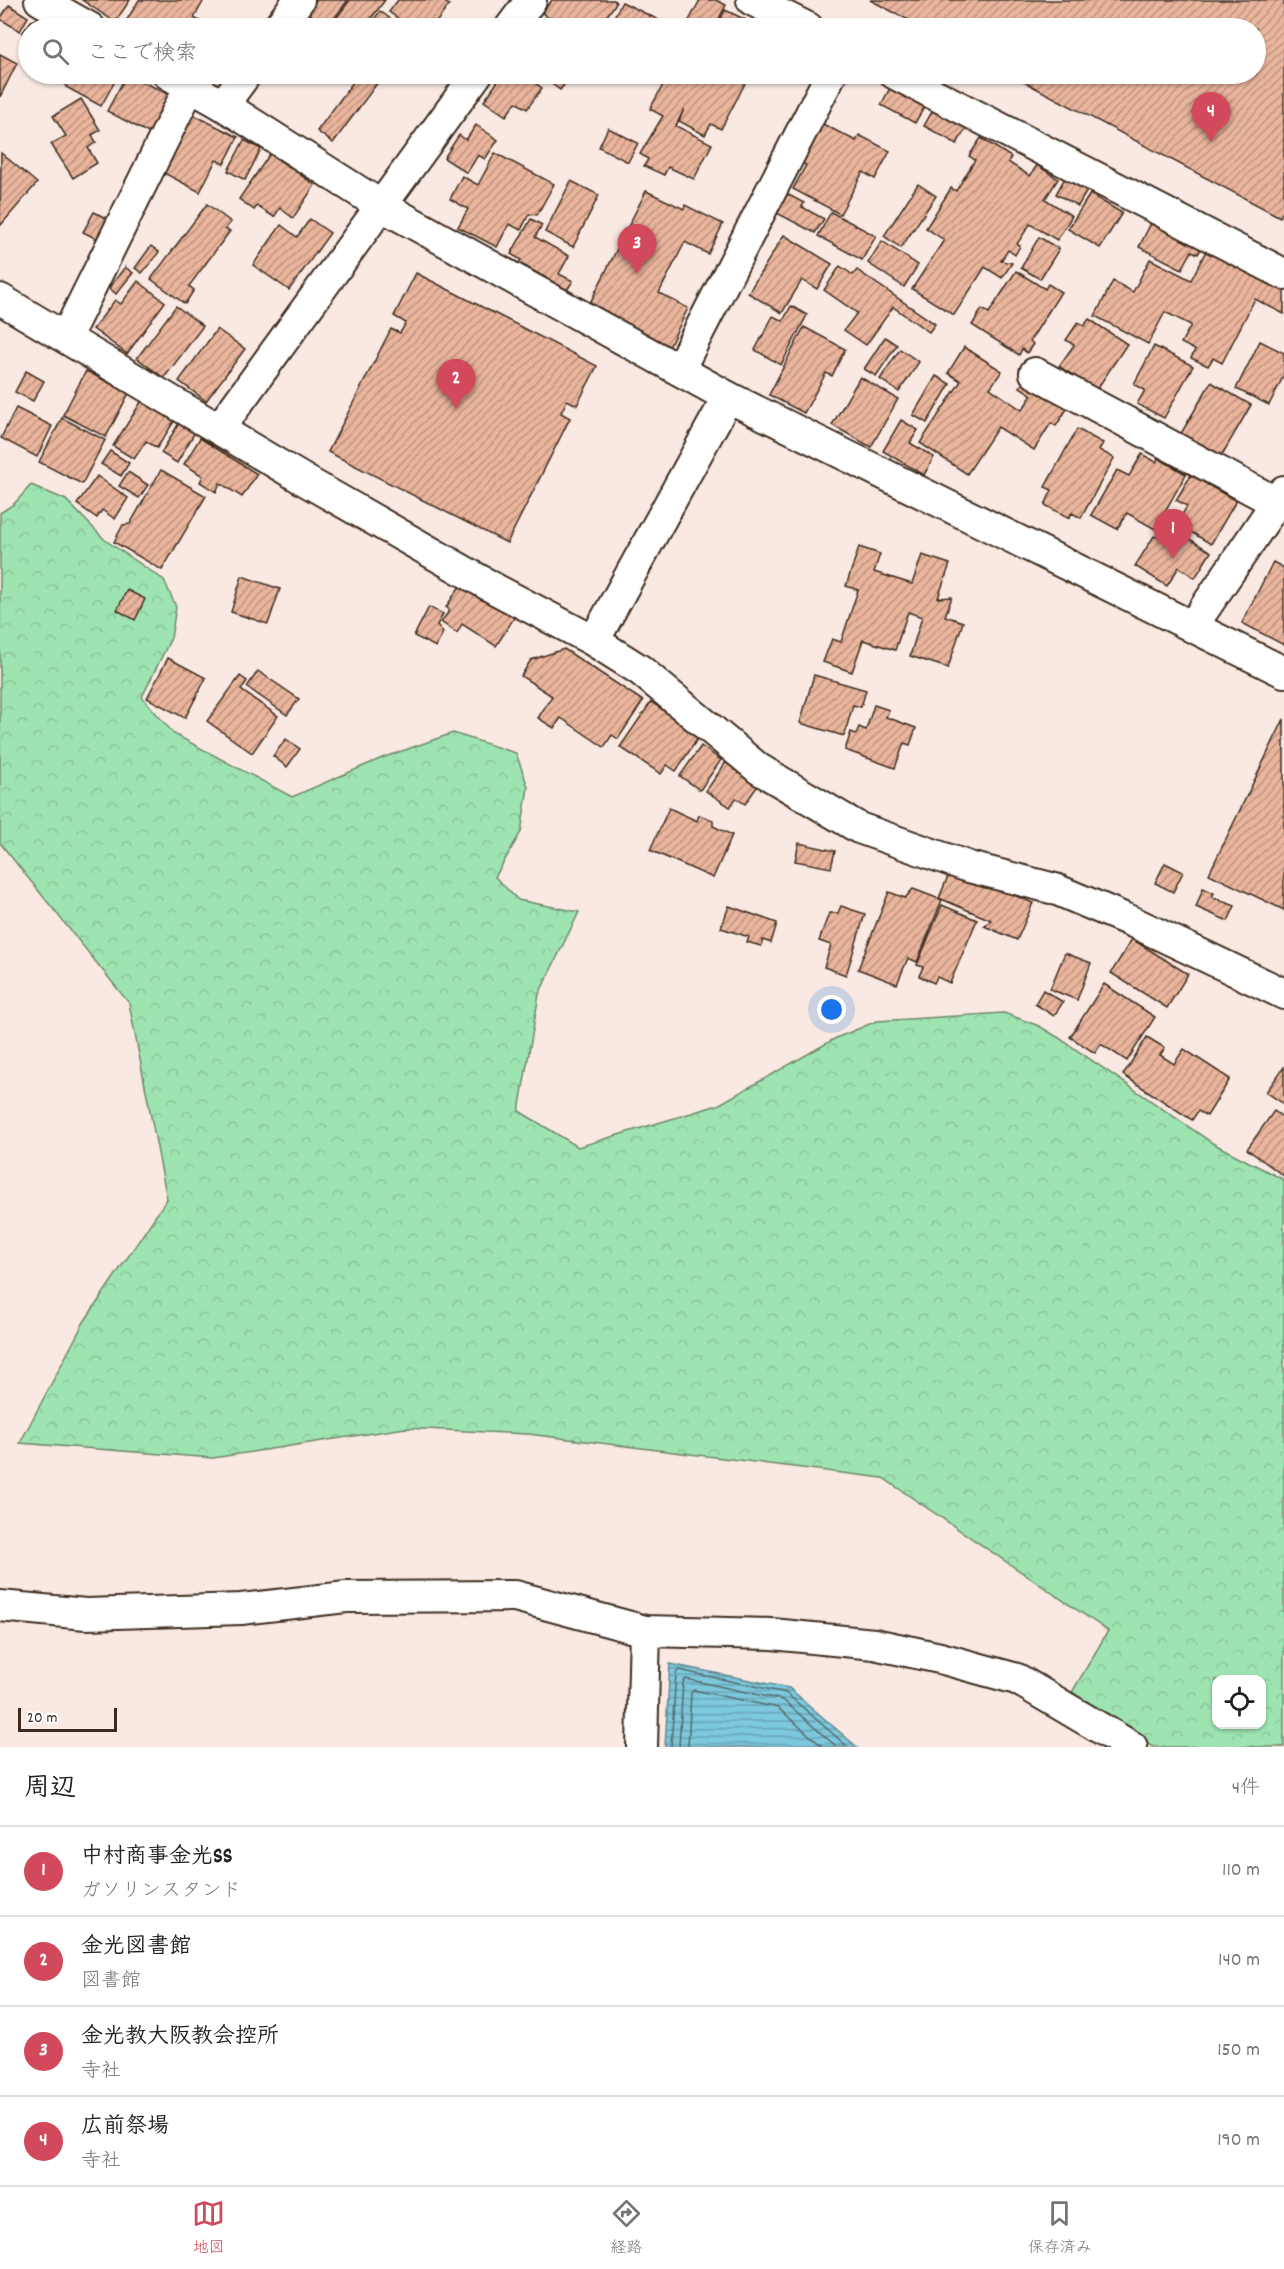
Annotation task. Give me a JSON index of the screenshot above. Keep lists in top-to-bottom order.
{
  "scale_bar": "20 m",
  "page": {
    "search": "ここで検索",
    "pins": [
      "4",
      "3",
      "2",
      "1"
    ],
    "scale": "20 m",
    "heading": ["周辺", "4件"],
    "list": [
      {
        "mark": "1",
        "name": "中村商事金光SS",
        "note": "ガソリンスタンド",
        "value": "110 m"
      },
      {
        "mark": "2",
        "name": "金光図書館",
        "note": "図書館",
        "value": "140 m"
      },
      {
        "mark": "3",
        "name": "金光教大阪教会控所",
        "note": "寺社",
        "value": "150 m"
      },
      {
        "mark": "4",
        "name": "広前祭場",
        "note": "寺社",
        "value": "190 m"
      }
    ],
    "nav": ["地図", "経路", "保存済み"]
  }
}
